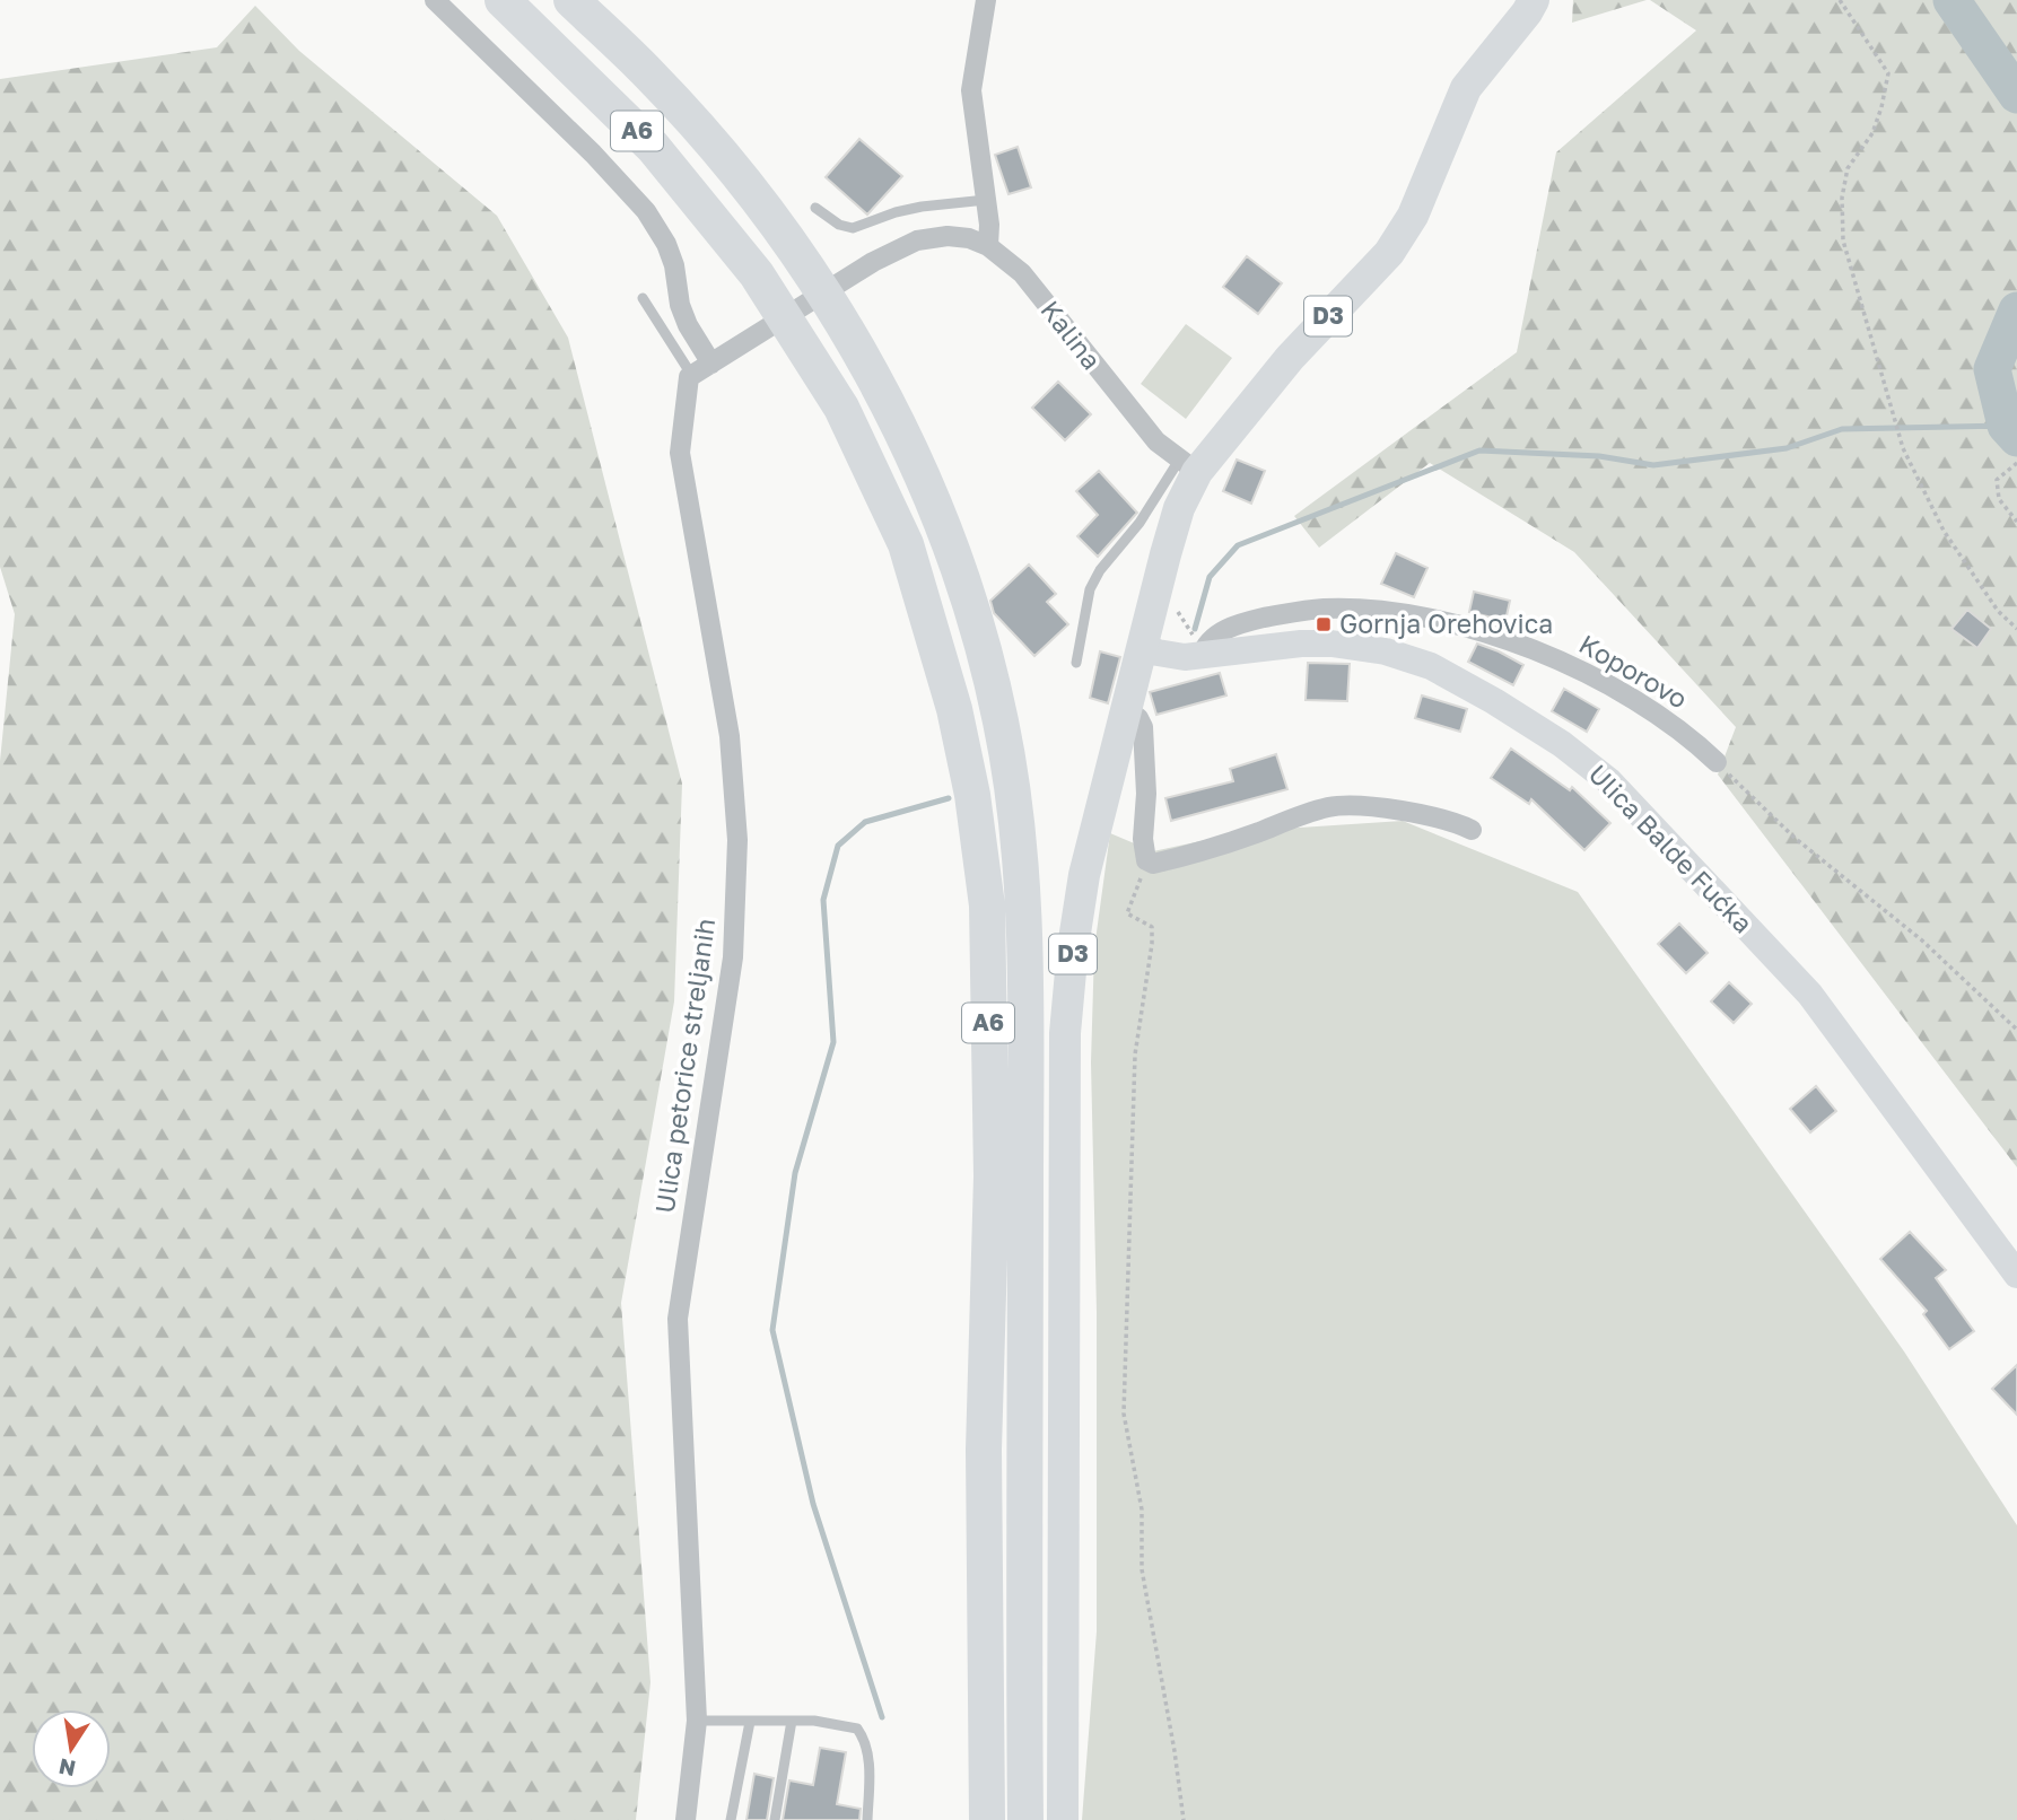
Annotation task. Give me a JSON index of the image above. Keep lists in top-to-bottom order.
{
  "streets": {
    "highway": ["A6"],
    "main road": ["D3", "Ulica Balde Fućka"],
    "street": ["Kalina", "Koporovo", "Ulica petorice streljanih"]
  },
  "crossings": [
    ["D3", "Kalina"],
    ["D3", "Ulica Balde Fućka"],
    ["Koporovo", "Ulica Balde Fućka"]
  ],
  "places": {
    "transit": ["Gornja Orehovica"]
  },
  "north": "bottom"
}
